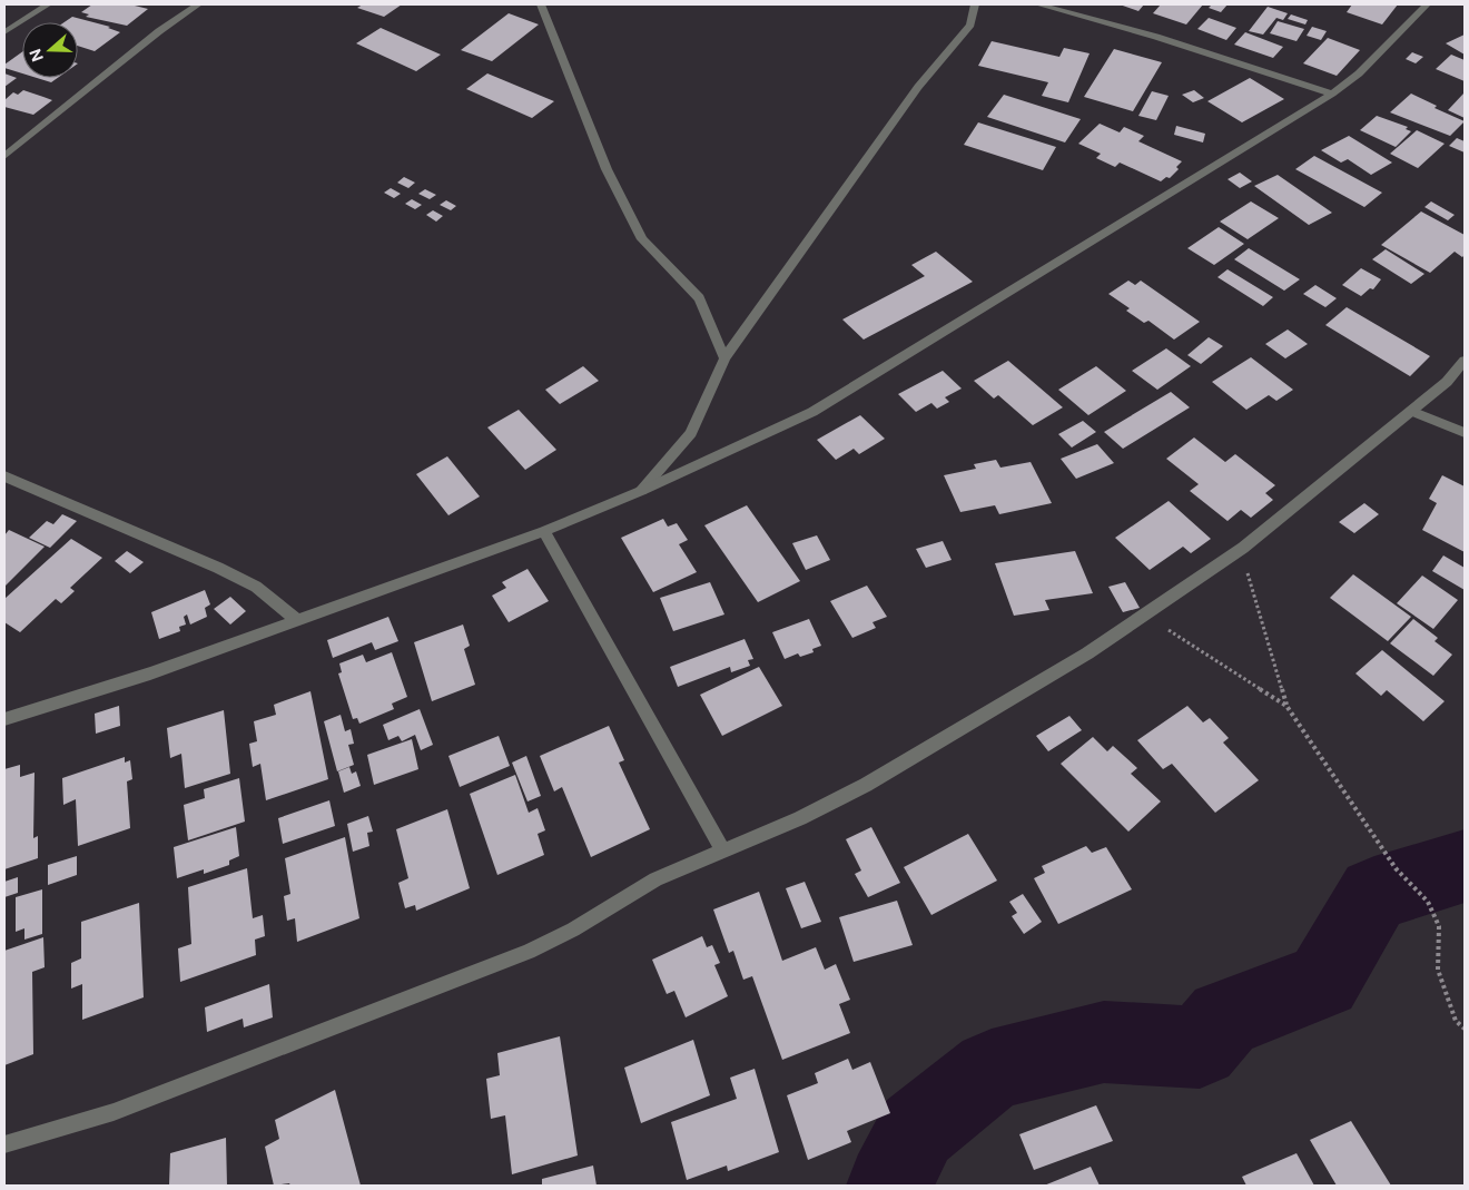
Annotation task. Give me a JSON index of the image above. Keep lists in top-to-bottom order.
{
  "north": "left"
}
